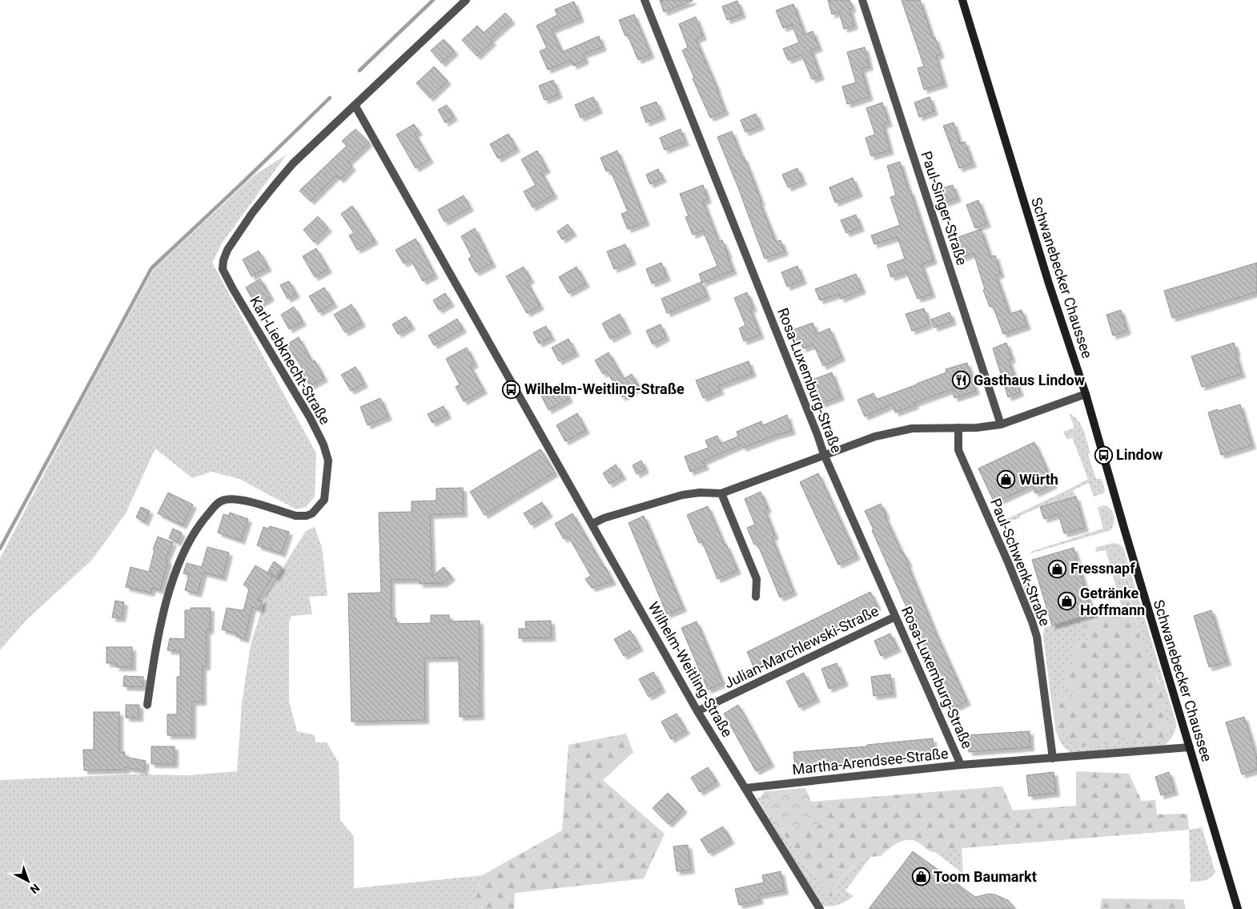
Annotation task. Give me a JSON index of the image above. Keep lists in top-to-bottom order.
{
  "streets": {
    "main road": ["Schwanebecker Chaussee"],
    "street": [
      "Paul-Singer-Straße",
      "Karl-Liebknecht-Straße",
      "Rosa-Luxemburg-Straße",
      "Paul-Schwenk-Straße",
      "Julian-Marchlewski-Straße",
      "Wilhelm-Weitling-Straße",
      "Martha-Arendsee-Straße"
    ]
  },
  "crossings": [
    ["Schwanebecker Chaussee", "Martha-Arendsee-Straße"],
    ["Karl-Liebknecht-Straße", "Wilhelm-Weitling-Straße"],
    ["Rosa-Luxemburg-Straße", "Julian-Marchlewski-Straße"],
    ["Rosa-Luxemburg-Straße", "Martha-Arendsee-Straße"],
    ["Paul-Schwenk-Straße", "Martha-Arendsee-Straße"],
    ["Julian-Marchlewski-Straße", "Wilhelm-Weitling-Straße"],
    ["Wilhelm-Weitling-Straße", "Martha-Arendsee-Straße"]
  ],
  "places": {
    "restaurant": ["Gasthaus Lindow"],
    "bus stop": ["Wilhelm-Weitling-Straße", "Lindow"],
    "shop": [
      "Würth",
      "Fressnapf",
      "Getränke Hoffmann",
      "Toom Baumarkt"
    ]
  },
  "north": "bottom right"
}
